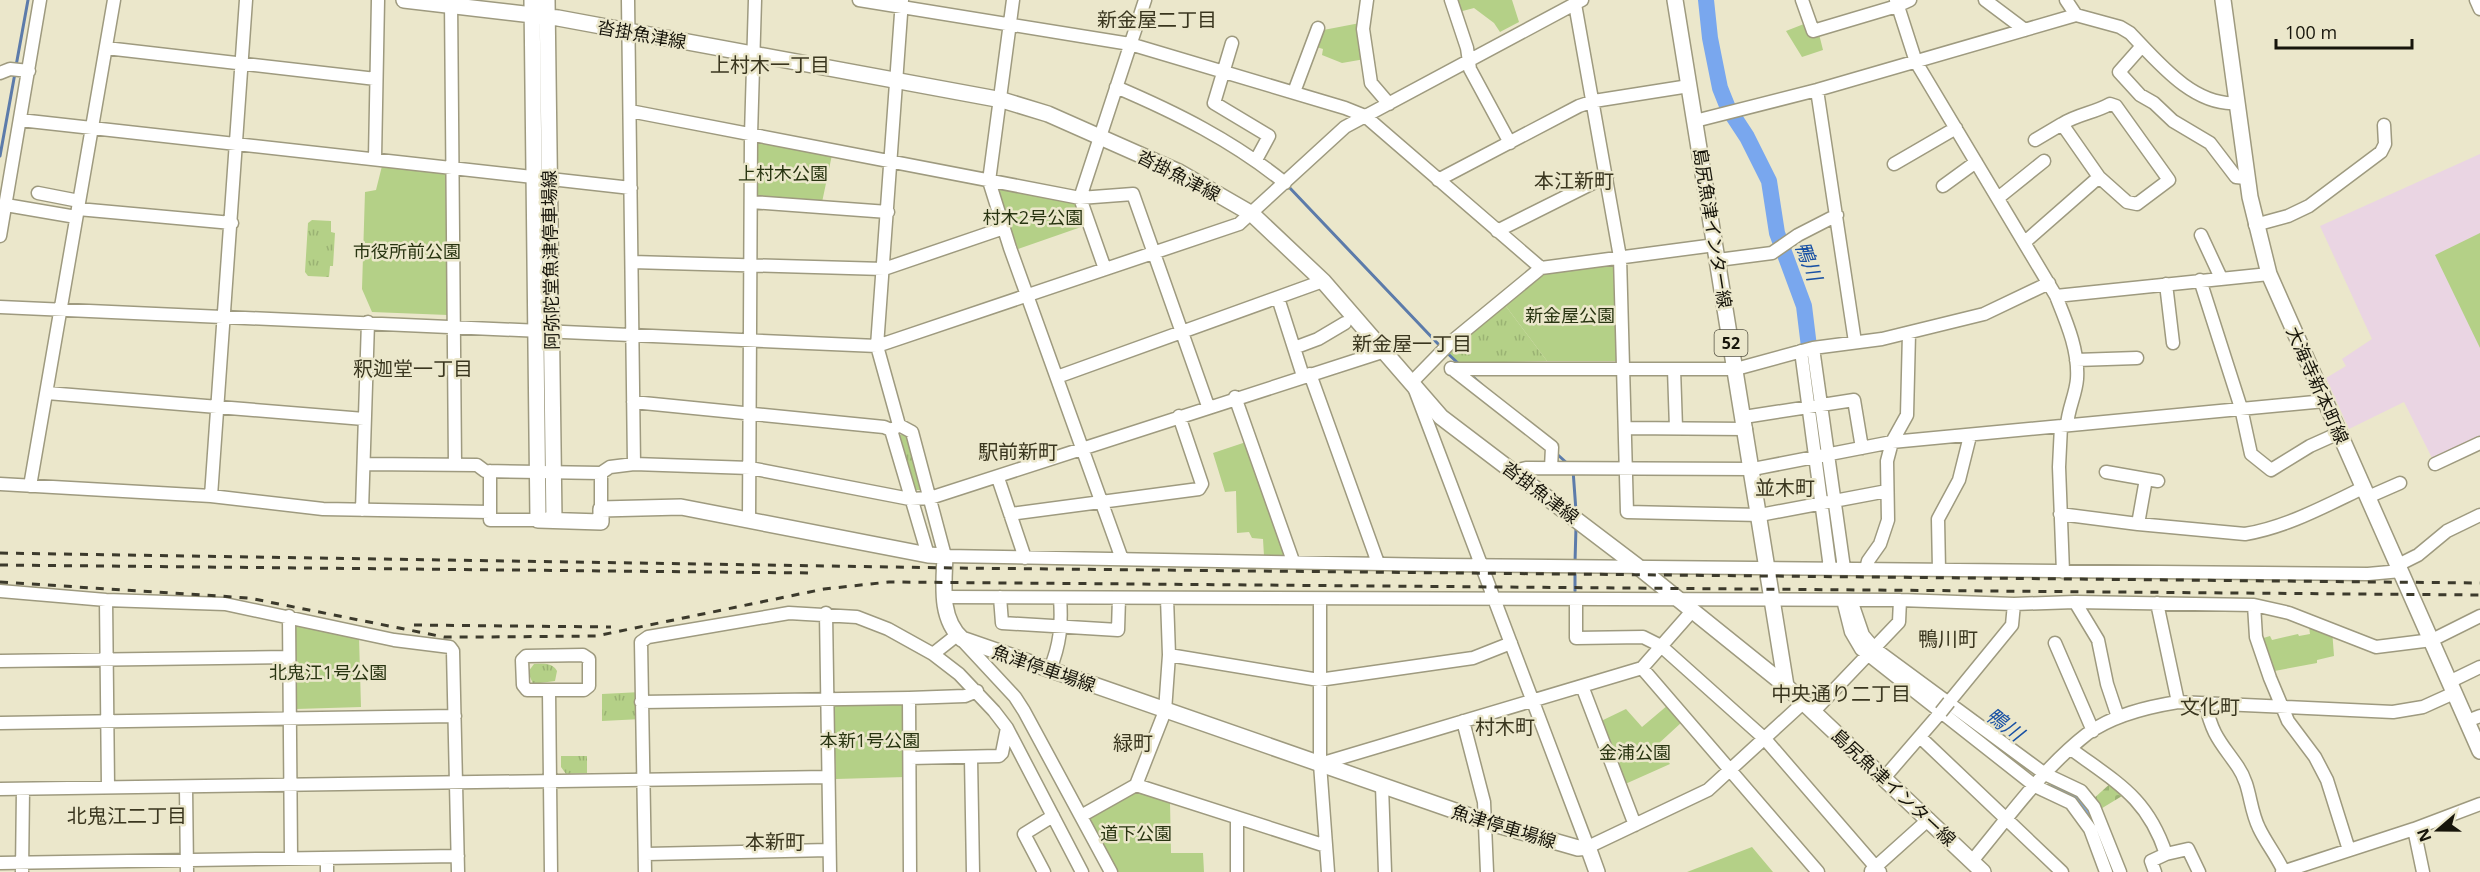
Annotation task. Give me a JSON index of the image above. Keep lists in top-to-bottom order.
{
  "streets": {
    "main road": [
      "沓掛魚津線",
      "島尻魚津インター線",
      "阿弥陀堂魚津停車場線",
      "52",
      "大海寺新本町線",
      "魚津停車場線"
    ]
  },
  "crossings": [
    ["沓掛魚津線", "島尻魚津インター線"],
    ["沓掛魚津線", "阿弥陀堂魚津停車場線"]
  ],
  "districts": [
    "新金屋二丁目",
    "上村木一丁目",
    "本江新町",
    "新金屋一丁目",
    "釈迦堂一丁目",
    "駅前新町",
    "並木町",
    "鴨川町",
    "中央通り二丁目",
    "文化町",
    "村木町",
    "緑町",
    "北鬼江二丁目",
    "本新町"
  ],
  "water": ["鴨川"],
  "parks": [
    "上村木公園",
    "村木2号公園",
    "市役所前公園",
    "新金屋公園",
    "北鬼江1号公園",
    "本新1号公園",
    "金浦公園",
    "道下公園"
  ],
  "scale_bar": "100 m",
  "north": "left"
}
